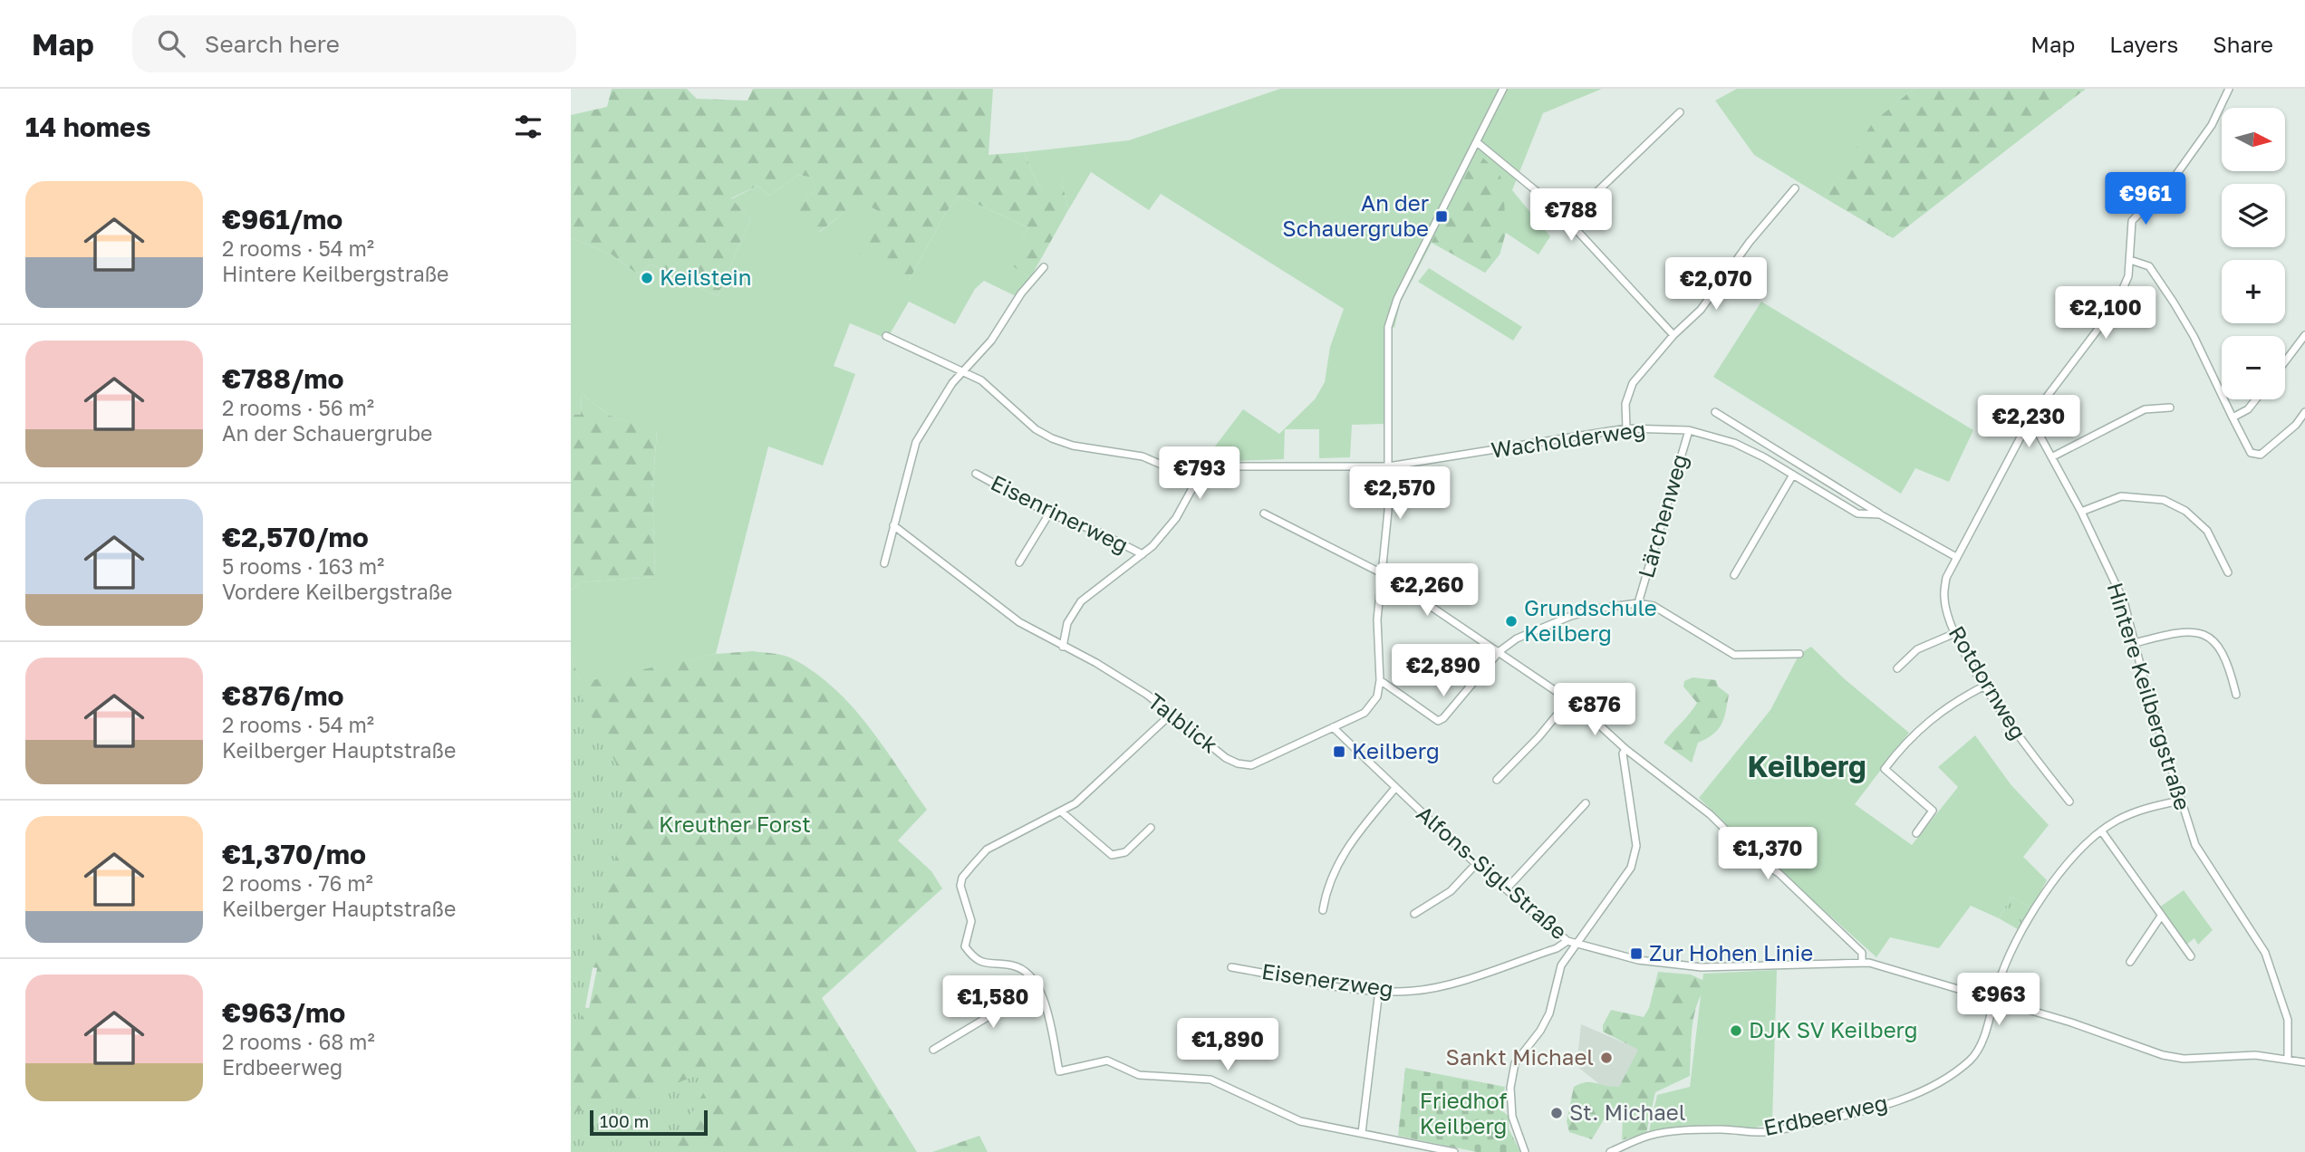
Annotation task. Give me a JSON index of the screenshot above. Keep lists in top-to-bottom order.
{
  "streets": {
    "street": [
      "Wacholderweg",
      "Eisenrinerweg",
      "Lärchenweg",
      "Rotdornweg",
      "Hintere Keilbergstraße",
      "Talblick",
      "Alfons-Sigl-Straße",
      "Eisenerzweg",
      "Erdbeerweg"
    ]
  },
  "crossings": [
    ["Wacholderweg", "Lärchenweg"],
    ["Wacholderweg", "Rotdornweg"],
    ["Wacholderweg", "Talblick"],
    ["Rotdornweg", "Hintere Keilbergstraße"],
    ["Hintere Keilbergstraße", "Alfons-Sigl-Straße"],
    ["Hintere Keilbergstraße", "Erdbeerweg"],
    ["Talblick", "Alfons-Sigl-Straße"],
    ["Alfons-Sigl-Straße", "Eisenerzweg"],
    ["Alfons-Sigl-Straße", "Erdbeerweg"]
  ],
  "districts": ["Keilberg"],
  "parks": ["Kreuther Forst", "Friedhof Keilberg"],
  "places": {
    "transit": ["An der Schauergrube", "Keilberg", "Zur Hohen Linie"],
    "other": [
      "Keilstein",
      "Grundschule Keilberg",
      "DJK SV Keilberg",
      "Sankt Michael",
      "St. Michael"
    ]
  },
  "scale_bar": "100 m",
  "north": "right",
  "page": {
    "header": "Map",
    "search": "Search here",
    "nav": ["Map", "Layers", "Share"],
    "heading": "14 homes",
    "map_buttons": ["+", "−"],
    "list": [
      {
        "name": "€961/mo",
        "note": "2 rooms · 54 m² · Hintere Keilbergstraße"
      },
      {
        "name": "€788/mo",
        "note": "2 rooms · 56 m² · An der Schauergrube"
      },
      {
        "name": "€2,570/mo",
        "note": "5 rooms · 163 m² · Vordere Keilbergstraße"
      },
      {
        "name": "€876/mo",
        "note": "2 rooms · 54 m² · Keilberger Hauptstraße"
      },
      {
        "name": "€1,370/mo",
        "note": "2 rooms · 76 m² · Keilberger Hauptstraße"
      },
      {
        "name": "€963/mo",
        "note": "2 rooms · 68 m² · Erdbeerweg"
      }
    ],
    "price": [
      "€961",
      "€788",
      "€2,070",
      "€2,100",
      "€2,230",
      "€793",
      "€2,570",
      "€2,260",
      "€2,890",
      "€876",
      "€1,370",
      "€963",
      "€1,580",
      "€1,890"
    ],
    "scale": "100 m"
  }
}
